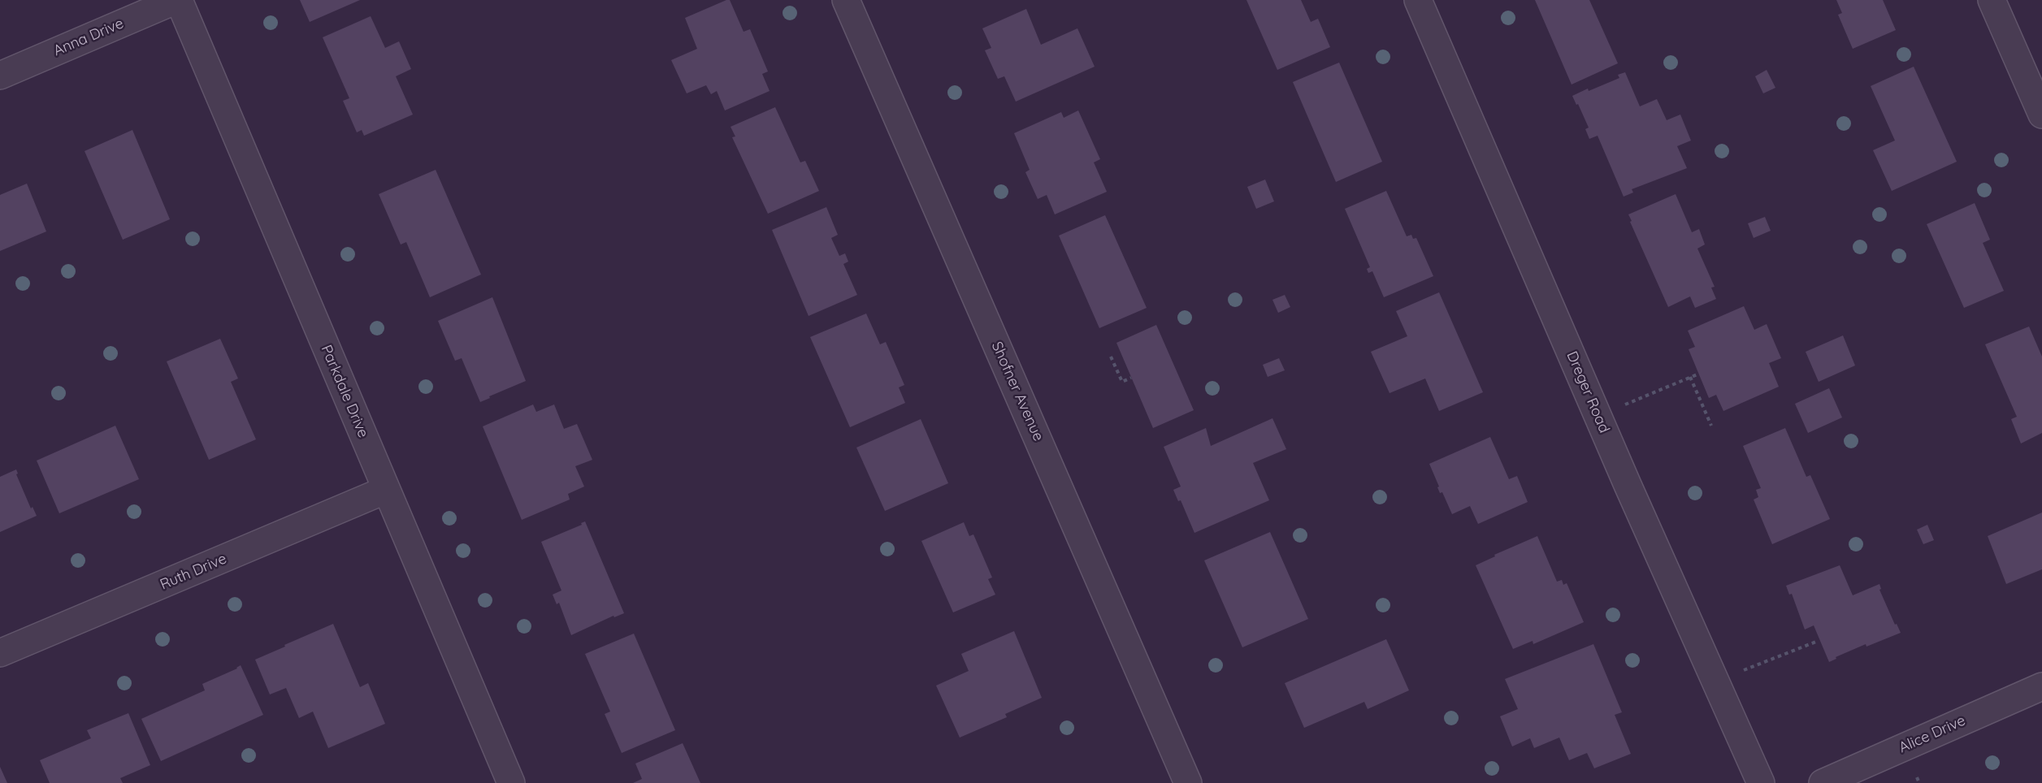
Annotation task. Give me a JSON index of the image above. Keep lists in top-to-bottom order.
{
  "streets": {
    "street": [
      "Anna Drive",
      "Parkdale Drive",
      "Shofner Avenue",
      "Dreger Road",
      "Ruth Drive",
      "Alice Drive"
    ]
  },
  "crossings": [
    ["Anna Drive", "Parkdale Drive"],
    ["Parkdale Drive", "Ruth Drive"]
  ]
}
